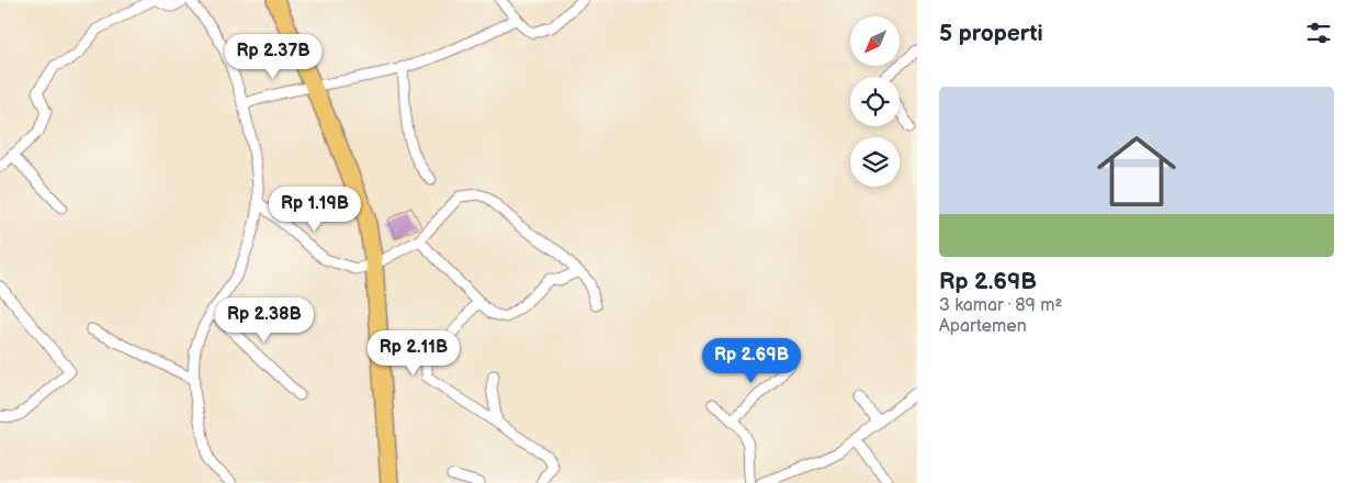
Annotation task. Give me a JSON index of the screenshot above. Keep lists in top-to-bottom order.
{
  "north": "bottom left",
  "page": {
    "heading": "5 properti",
    "price": [
      "Rp 2.37B",
      "Rp 1.19B",
      "Rp 2.38B",
      "Rp 2.11B",
      "Rp 2.69B"
    ],
    "list": [
      {
        "name": "Rp 2.69B",
        "note": "3 kamar · 89 m² · Apartemen"
      }
    ]
  }
}
